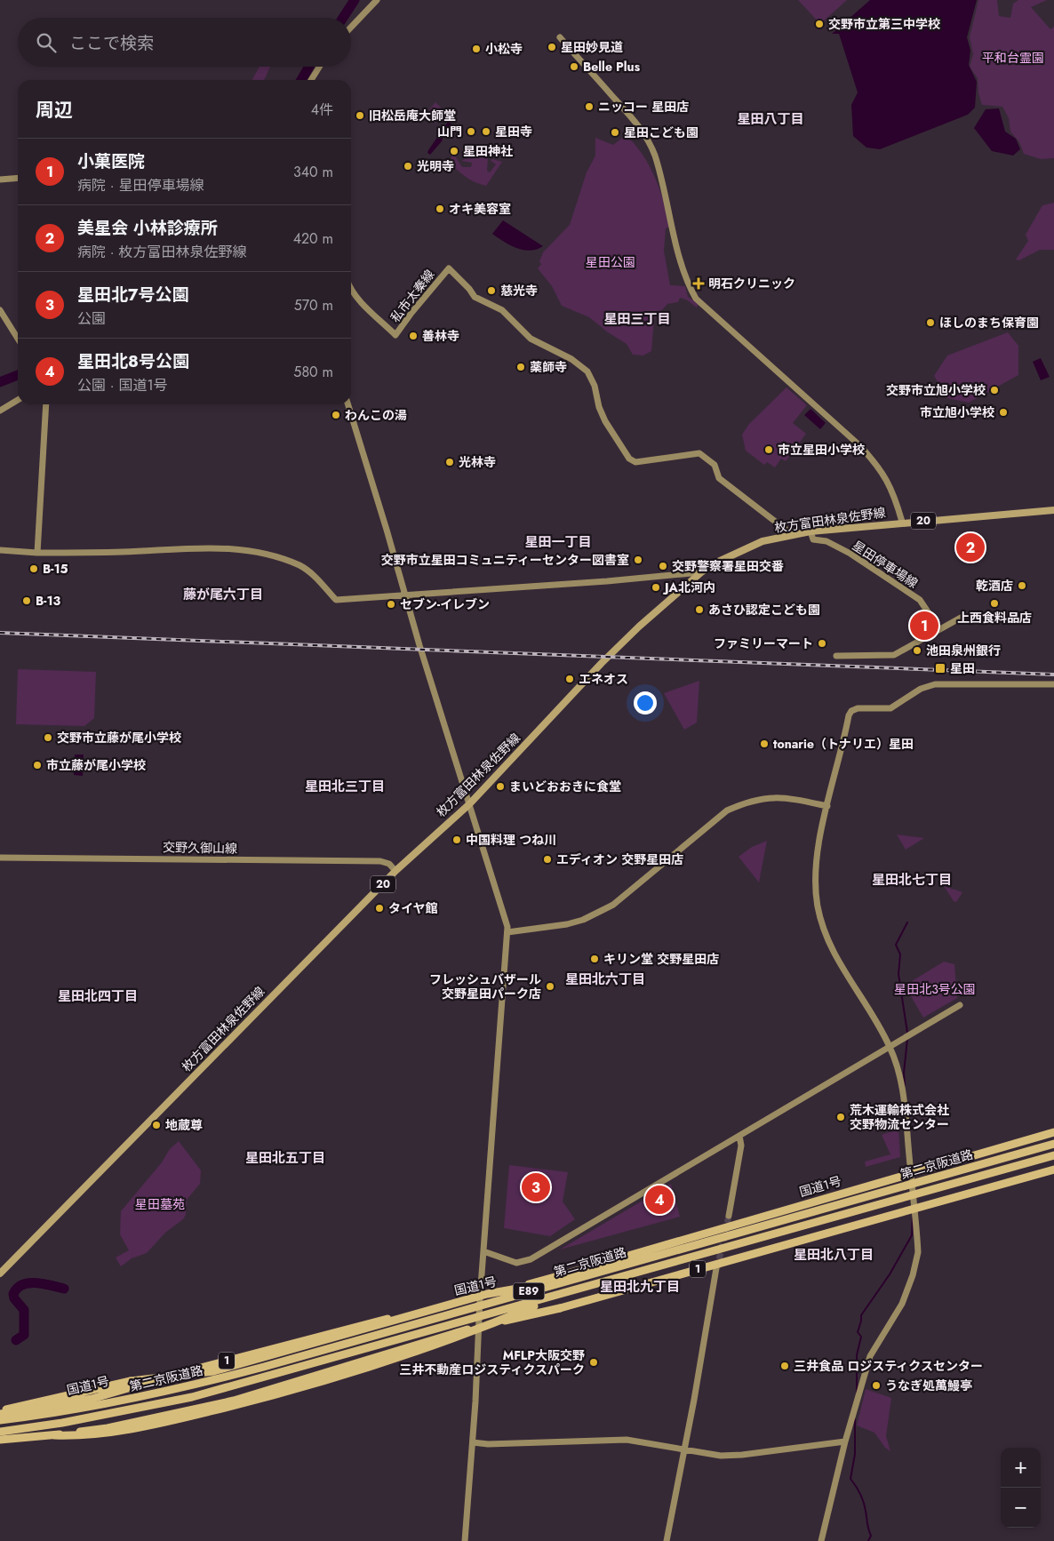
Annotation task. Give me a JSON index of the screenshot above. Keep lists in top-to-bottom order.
{
  "streets": {
    "highway": [
      "第二京阪道路",
      "国道1号",
      "1",
      "E89"
    ],
    "main road": ["枚方富田林泉佐野線", "20"],
    "street": ["私市太秦線", "星田停車場線", "交野久御山線"]
  },
  "crossings": [
    ["私市太秦線", "枚方富田林泉佐野線"],
    ["枚方富田林泉佐野線", "星田停車場線"],
    ["枚方富田林泉佐野線", "交野久御山線"],
    ["第二京阪道路", "国道1号"]
  ],
  "districts": [
    "星田八丁目",
    "星田三丁目",
    "星田一丁目",
    "藤が尾六丁目",
    "星田北三丁目",
    "星田北七丁目",
    "星田北六丁目",
    "星田北四丁目",
    "星田北五丁目",
    "星田北八丁目",
    "星田北九丁目"
  ],
  "parks": [
    "平和台霊園",
    "星田公園",
    "星田北3号公園",
    "星田墓苑"
  ],
  "places": {
    "other": [
      "交野市立第三中学校",
      "星田妙見道",
      "小松寺",
      "Belle Plus",
      "ニッコー 星田店",
      "旧松岳庵大師堂",
      "山門",
      "星田寺",
      "星田こども園",
      "星田神社",
      "光明寺",
      "オキ美容室",
      "慈光寺",
      "ほしのまち保育園",
      "善林寺",
      "薬師寺",
      "交野市立旭小学校",
      "市立旭小学校",
      "わんこの湯",
      "市立星田小学校",
      "光林寺",
      "交野市立星田コミュニティーセンター図書室",
      "交野警察署星田交番",
      "B-15",
      "乾酒店",
      "JA北河内",
      "B-13",
      "上西食料品店",
      "セブン-イレブン",
      "あさひ認定こども園",
      "ファミリーマート",
      "池田泉州銀行",
      "エネオス",
      "交野市立藤が尾小学校",
      "tonarie（トナリエ）星田",
      "市立藤が尾小学校",
      "まいどおおきに食堂",
      "中国料理 つね川",
      "エディオン 交野星田店",
      "タイヤ館",
      "キリン堂 交野星田店",
      "フレッシュバザール 交野星田パーク店",
      "荒木運輸株式会社 交野物流センター",
      "地蔵尊",
      "MFLP大阪交野 三井不動産ロジスティクスパーク",
      "三井食品 ロジスティクスセンター",
      "うなぎ処萬鰻亭"
    ],
    "health": ["明石クリニック"],
    "transit": ["星田"]
  },
  "page": {
    "search": "ここで検索",
    "heading": ["周辺", "4件"],
    "list": [
      {
        "mark": "1",
        "name": "小菓医院",
        "note": "病院 · 星田停車場線",
        "value": "340 m"
      },
      {
        "mark": "2",
        "name": "美星会 小林診療所",
        "note": "病院 · 枚方富田林泉佐野線",
        "value": "420 m"
      },
      {
        "mark": "3",
        "name": "星田北7号公園",
        "note": "公園",
        "value": "570 m"
      },
      {
        "mark": "4",
        "name": "星田北8号公園",
        "note": "公園 · 国道1号",
        "value": "580 m"
      }
    ],
    "pins": [
      "2",
      "1",
      "3",
      "4"
    ],
    "map_buttons": ["+", "−"]
  }
}
